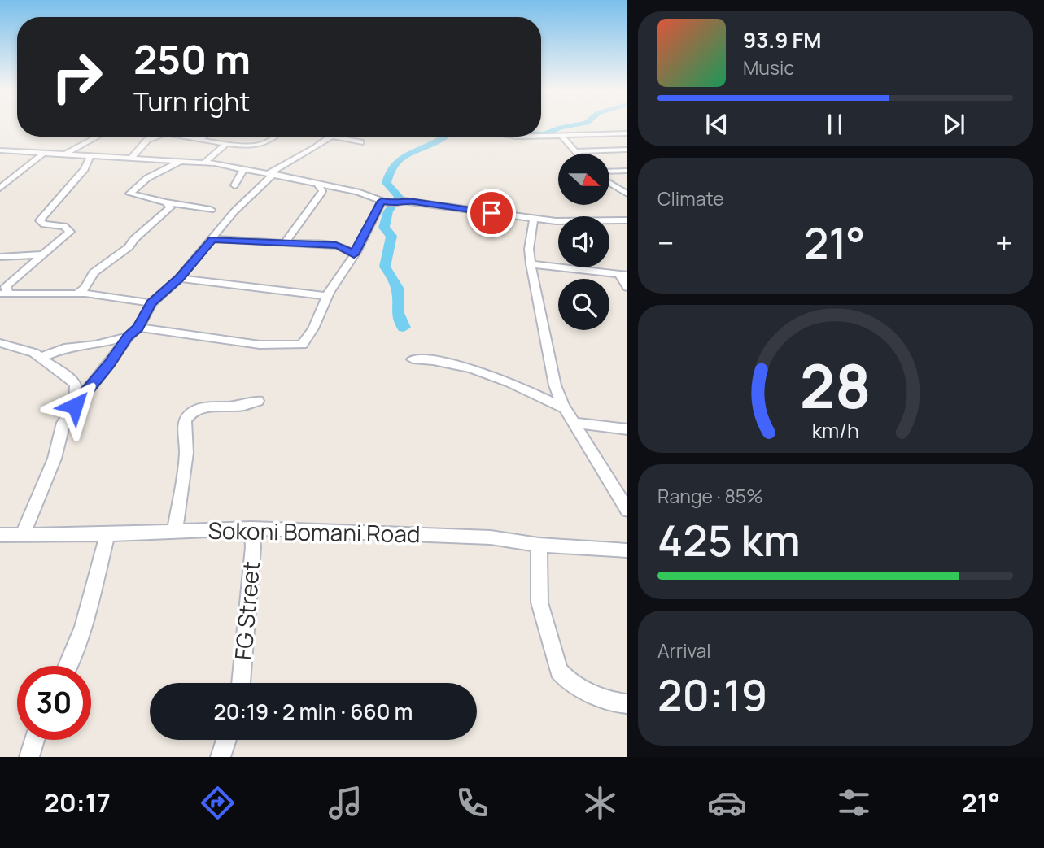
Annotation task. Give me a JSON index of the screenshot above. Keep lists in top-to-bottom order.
{
  "streets": {
    "street": ["Sokoni Bomani Road", "FG Street"]
  },
  "crossings": [
    ["Sokoni Bomani Road", "FG Street"]
  ],
  "north": "right",
  "page": {
    "turn": ["250 m", "Turn right"],
    "song": ["93.9 FM", "Music"],
    "tile": [
      "Climate",
      ["Range · 85%", "425 km"],
      ["Arrival", "20:19"]
    ],
    "heat": ["−", "21°", "+"],
    "limit": "30",
    "trip": "20:19 · 2 min · 660 m",
    "tabs": ["20:17", "21°"],
    "gauge": ["28", "km/h"]
  }
}
